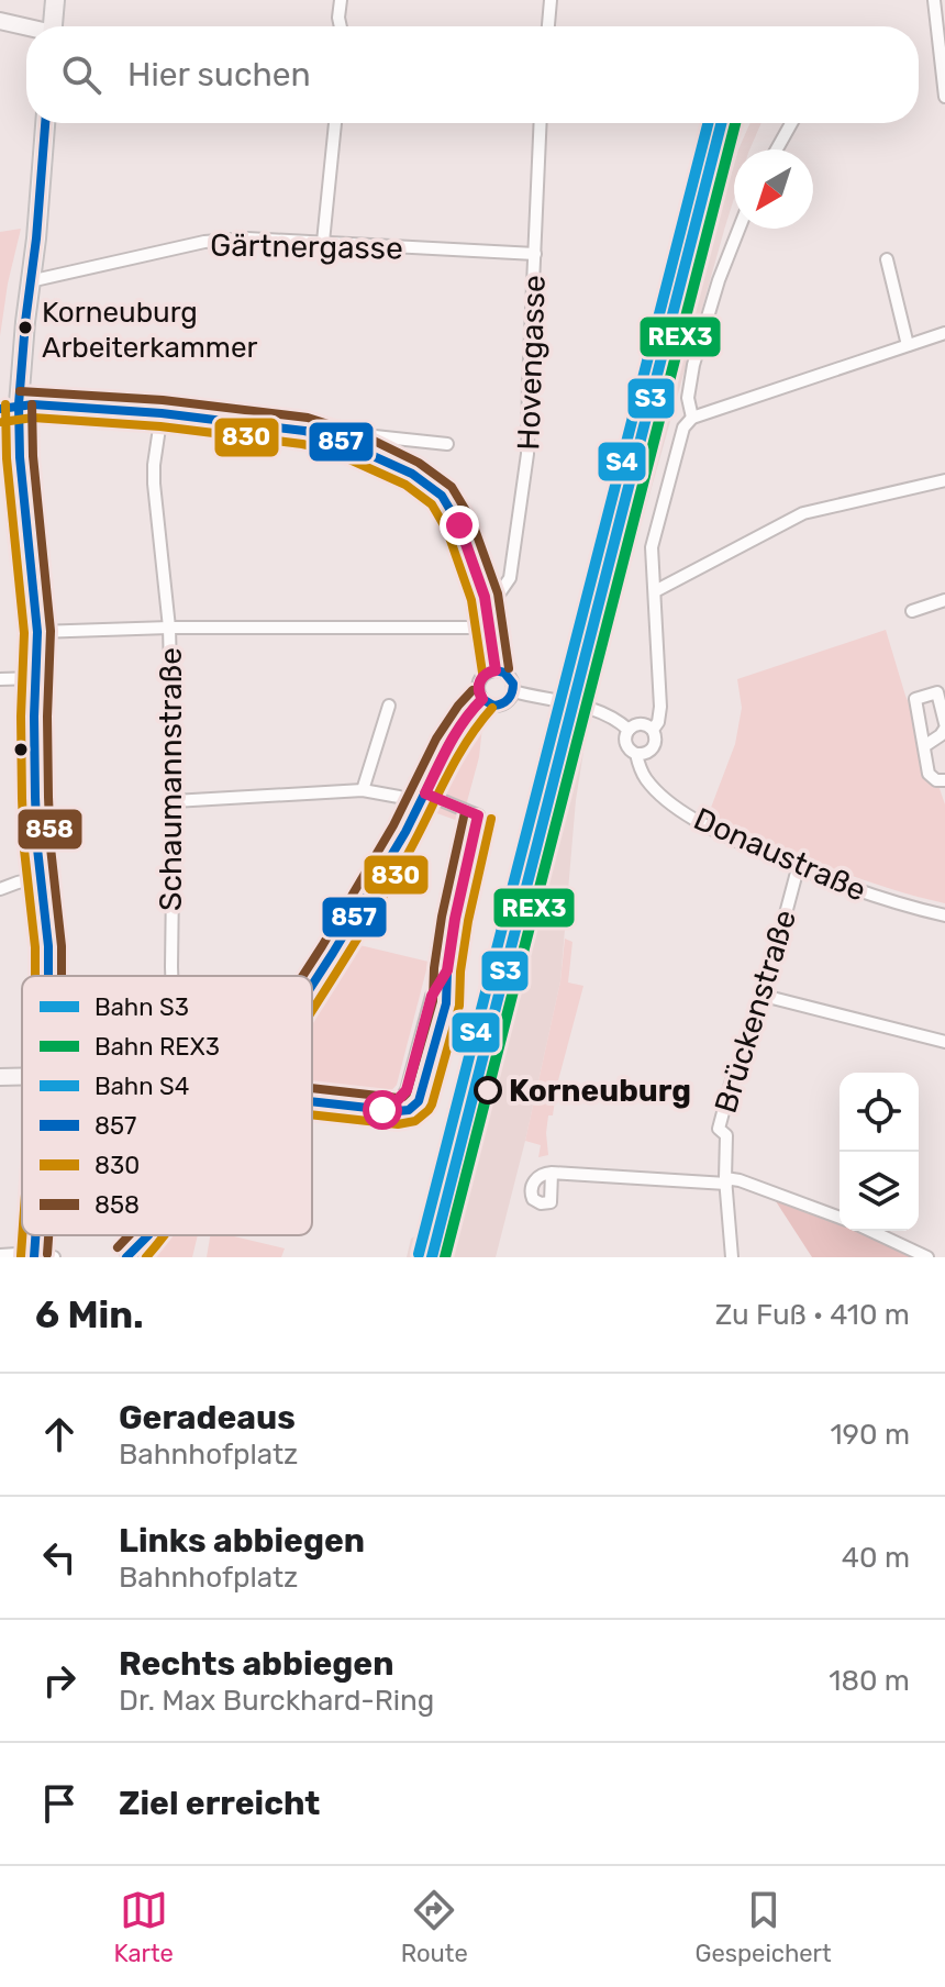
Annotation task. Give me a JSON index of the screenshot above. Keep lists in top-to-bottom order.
{
  "streets": {
    "street": [
      "Gärtnergasse",
      "Hovengasse",
      "Schaumannstraße",
      "Donaustraße",
      "Brückenstraße"
    ]
  },
  "crossings": [
    ["Gärtnergasse", "Hovengasse"],
    ["Donaustraße", "Brückenstraße"]
  ],
  "places": ["Korneuburg Arbeiterkammer", "Korneuburg"],
  "lines": [
    "rail line S3",
    "rail line REX3",
    "rail line S4",
    "transit line 857",
    "transit line 858",
    "transit line 830"
  ],
  "legend": [
    "Bahn S3",
    "Bahn REX3",
    "Bahn S4",
    "857",
    "830",
    "858"
  ],
  "north": "bottom left",
  "page": {
    "search": "Hier suchen",
    "heading": ["6 Min.", "Zu Fuß · 410 m"],
    "list": [
      ["Geradeaus", "Bahnhofplatz", "190 m"],
      ["Links abbiegen", "Bahnhofplatz", "40 m"],
      ["Rechts abbiegen", "Dr. Max Burckhard-Ring", "180 m"],
      "Ziel erreicht"
    ],
    "nav": ["Karte", "Route", "Gespeichert"]
  }
}
